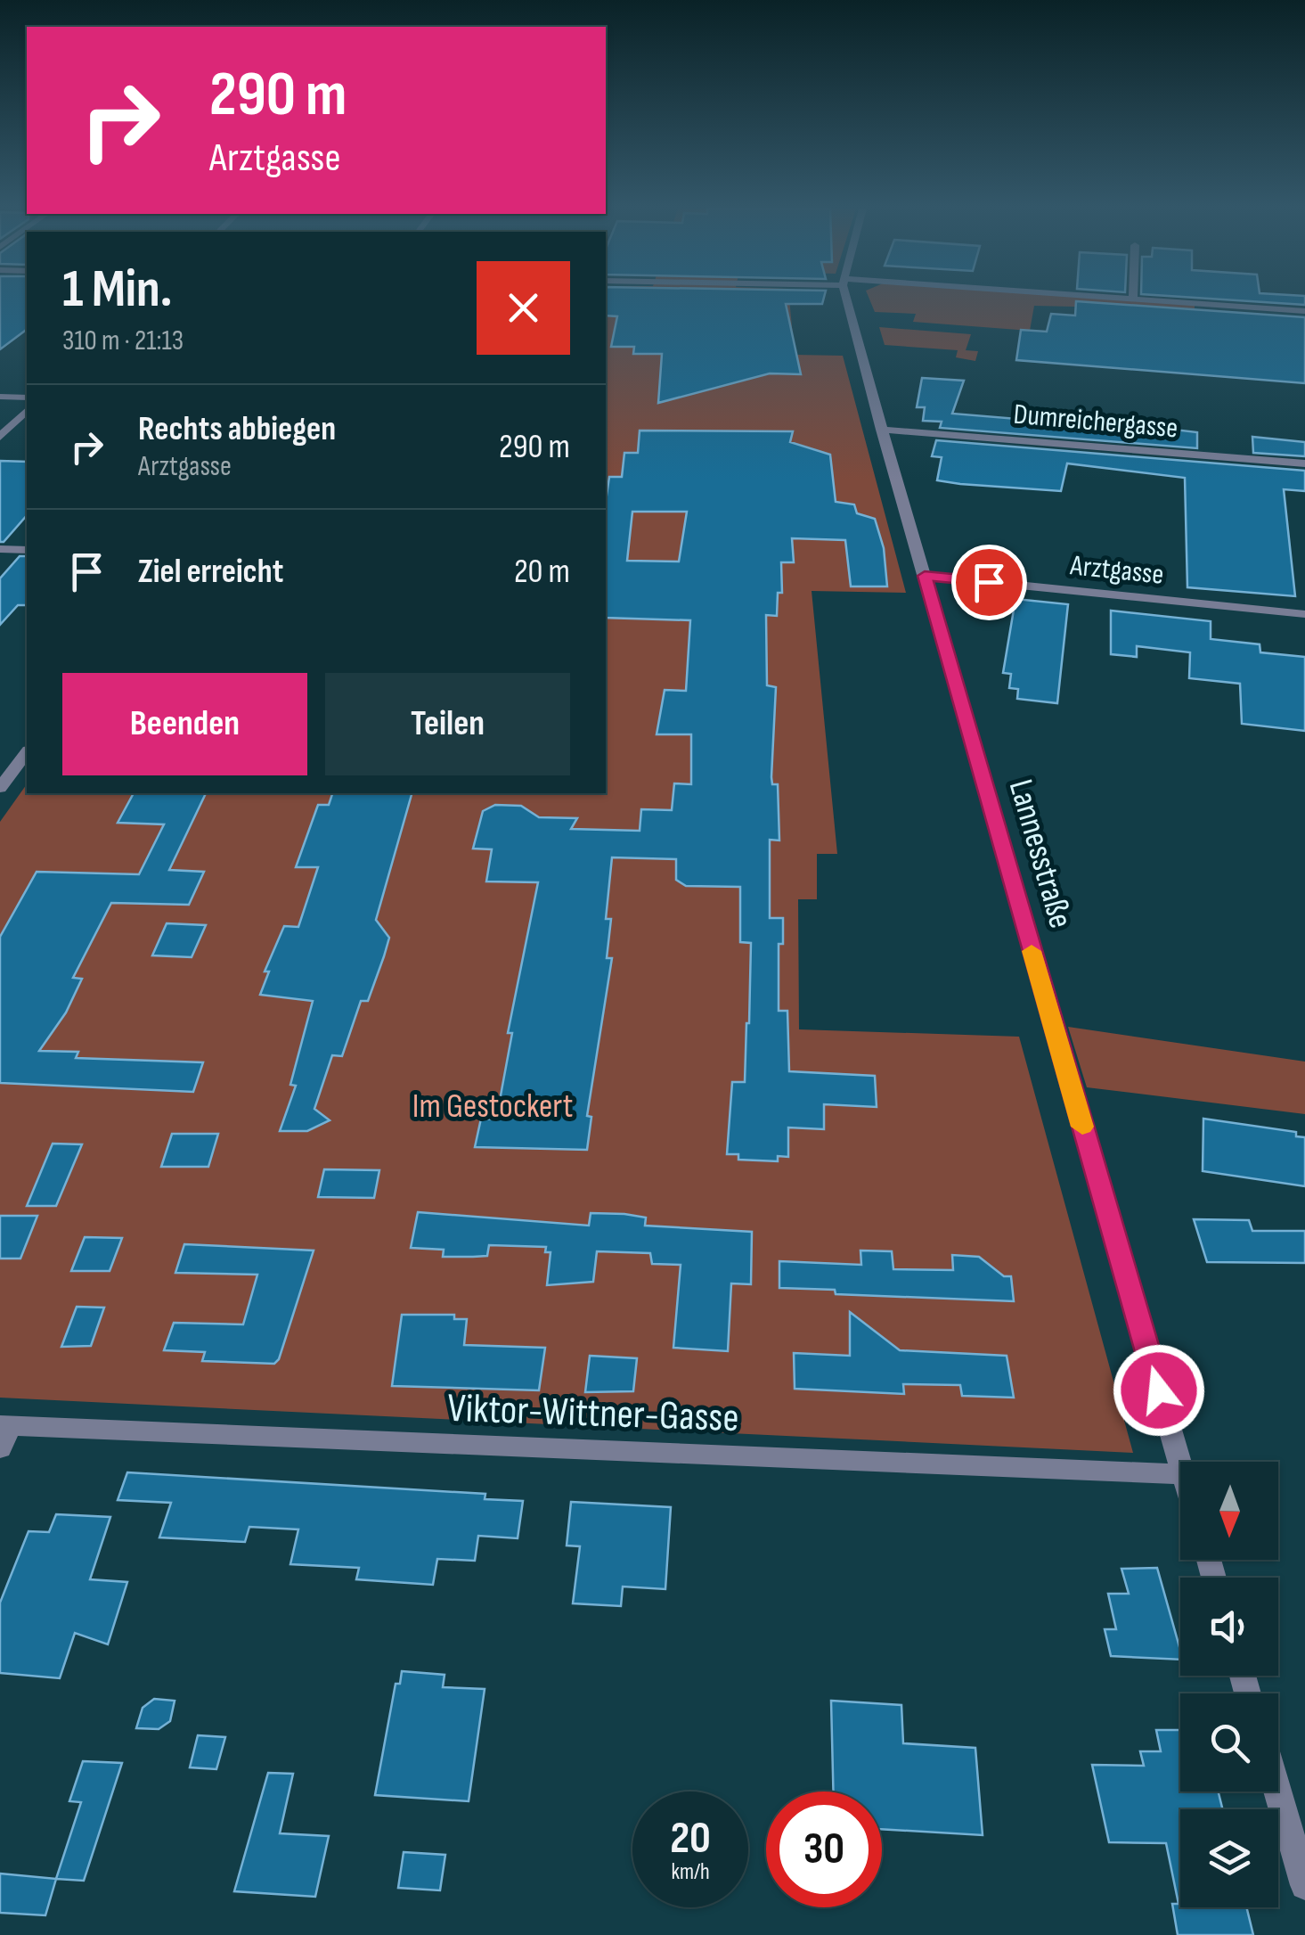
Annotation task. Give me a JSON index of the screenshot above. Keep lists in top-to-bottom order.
{
  "streets": {
    "street": [
      "Dumreichergasse",
      "Arztgasse",
      "Lannesstraße",
      "Viktor-Wittner-Gasse"
    ]
  },
  "crossings": [
    ["Dumreichergasse", "Lannesstraße"],
    ["Arztgasse", "Lannesstraße"]
  ],
  "parks": ["Im Gestockert"],
  "north": "bottom",
  "page": {
    "turn": ["290 m", "Arztgasse"],
    "heading": ["1 Min.", "310 m · 21:13"],
    "list": [
      {
        "name": "Rechts abbiegen",
        "note": "Arztgasse",
        "value": "290 m"
      },
      {
        "name": "Ziel erreicht",
        "value": "20 m"
      }
    ],
    "buttons": ["Beenden", "Teilen"],
    "speed": "20 km/h",
    "limit": "30"
  }
}
